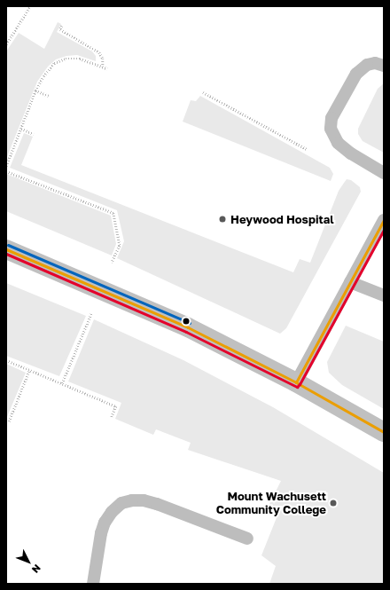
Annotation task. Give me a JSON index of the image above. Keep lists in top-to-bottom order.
{
  "places": ["Heywood Hospital", "Mount Wachusett Community College"],
  "north": "bottom right"
}
